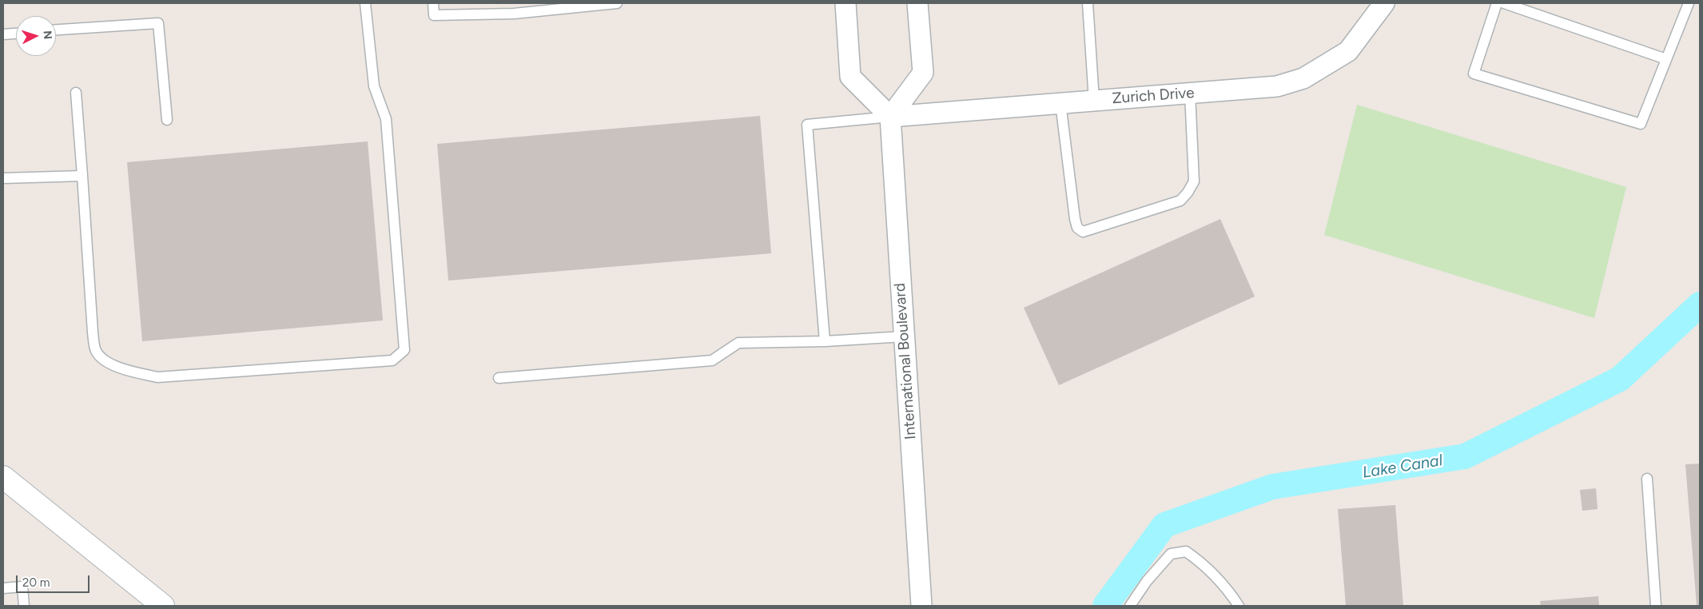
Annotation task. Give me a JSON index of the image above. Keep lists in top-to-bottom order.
{
  "streets": {
    "street": ["Zurich Drive", "International Boulevard"]
  },
  "crossings": [
    ["Zurich Drive", "International Boulevard"]
  ],
  "water": ["Lake Canal"],
  "scale_bar": "20 m",
  "north": "right"
}
